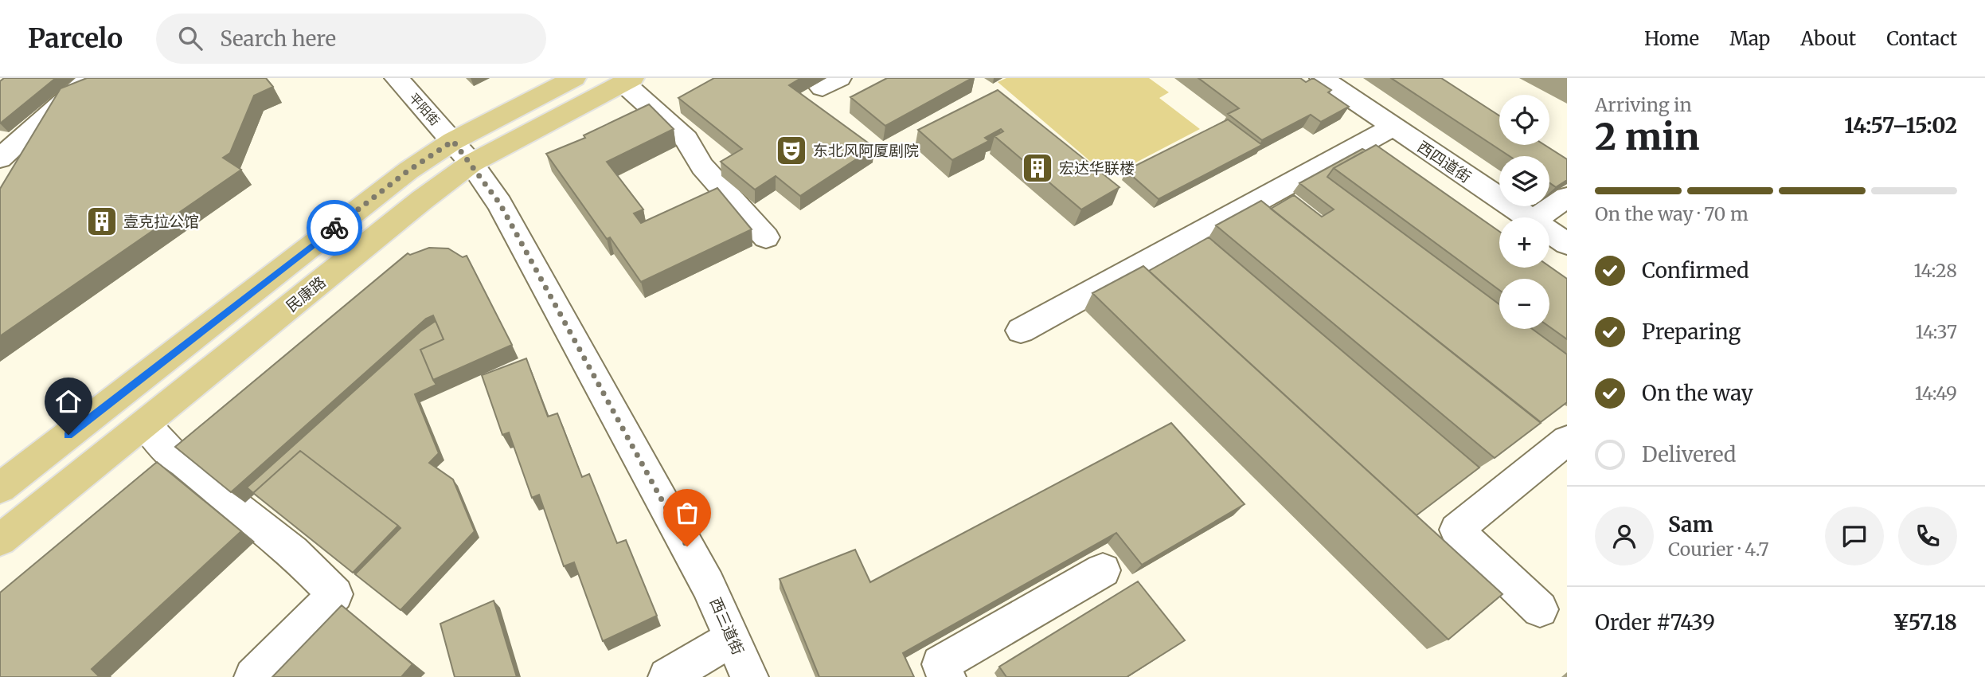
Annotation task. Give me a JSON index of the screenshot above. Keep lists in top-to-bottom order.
{
  "streets": {
    "main road": ["民康路"],
    "street": ["平阳街", "西四道街", "西三道街"]
  },
  "crossings": [
    ["平阳街", "民康路"],
    ["平阳街", "西三道街"],
    ["民康路", "西三道街"]
  ],
  "places": {
    "theatre": ["东北风阿厦剧院"],
    "building": ["宏达华联楼", "壹克拉公馆"]
  },
  "page": {
    "header": "Parcelo",
    "search": "Search here",
    "nav": [
      "Home",
      "Map",
      "About",
      "Contact"
    ],
    "heading": ["2 min", "Arriving in", "14:57–15:02"],
    "panel": [
      "Sam",
      "Courier · 4.7",
      "Order #7439",
      "¥57.18"
    ],
    "map_buttons": ["+", "−"],
    "bar": "On the way · 70 m",
    "list": [
      ["Confirmed", "14:28"],
      ["Preparing", "14:37"],
      ["On the way", "14:49"],
      "Delivered"
    ]
  }
}
